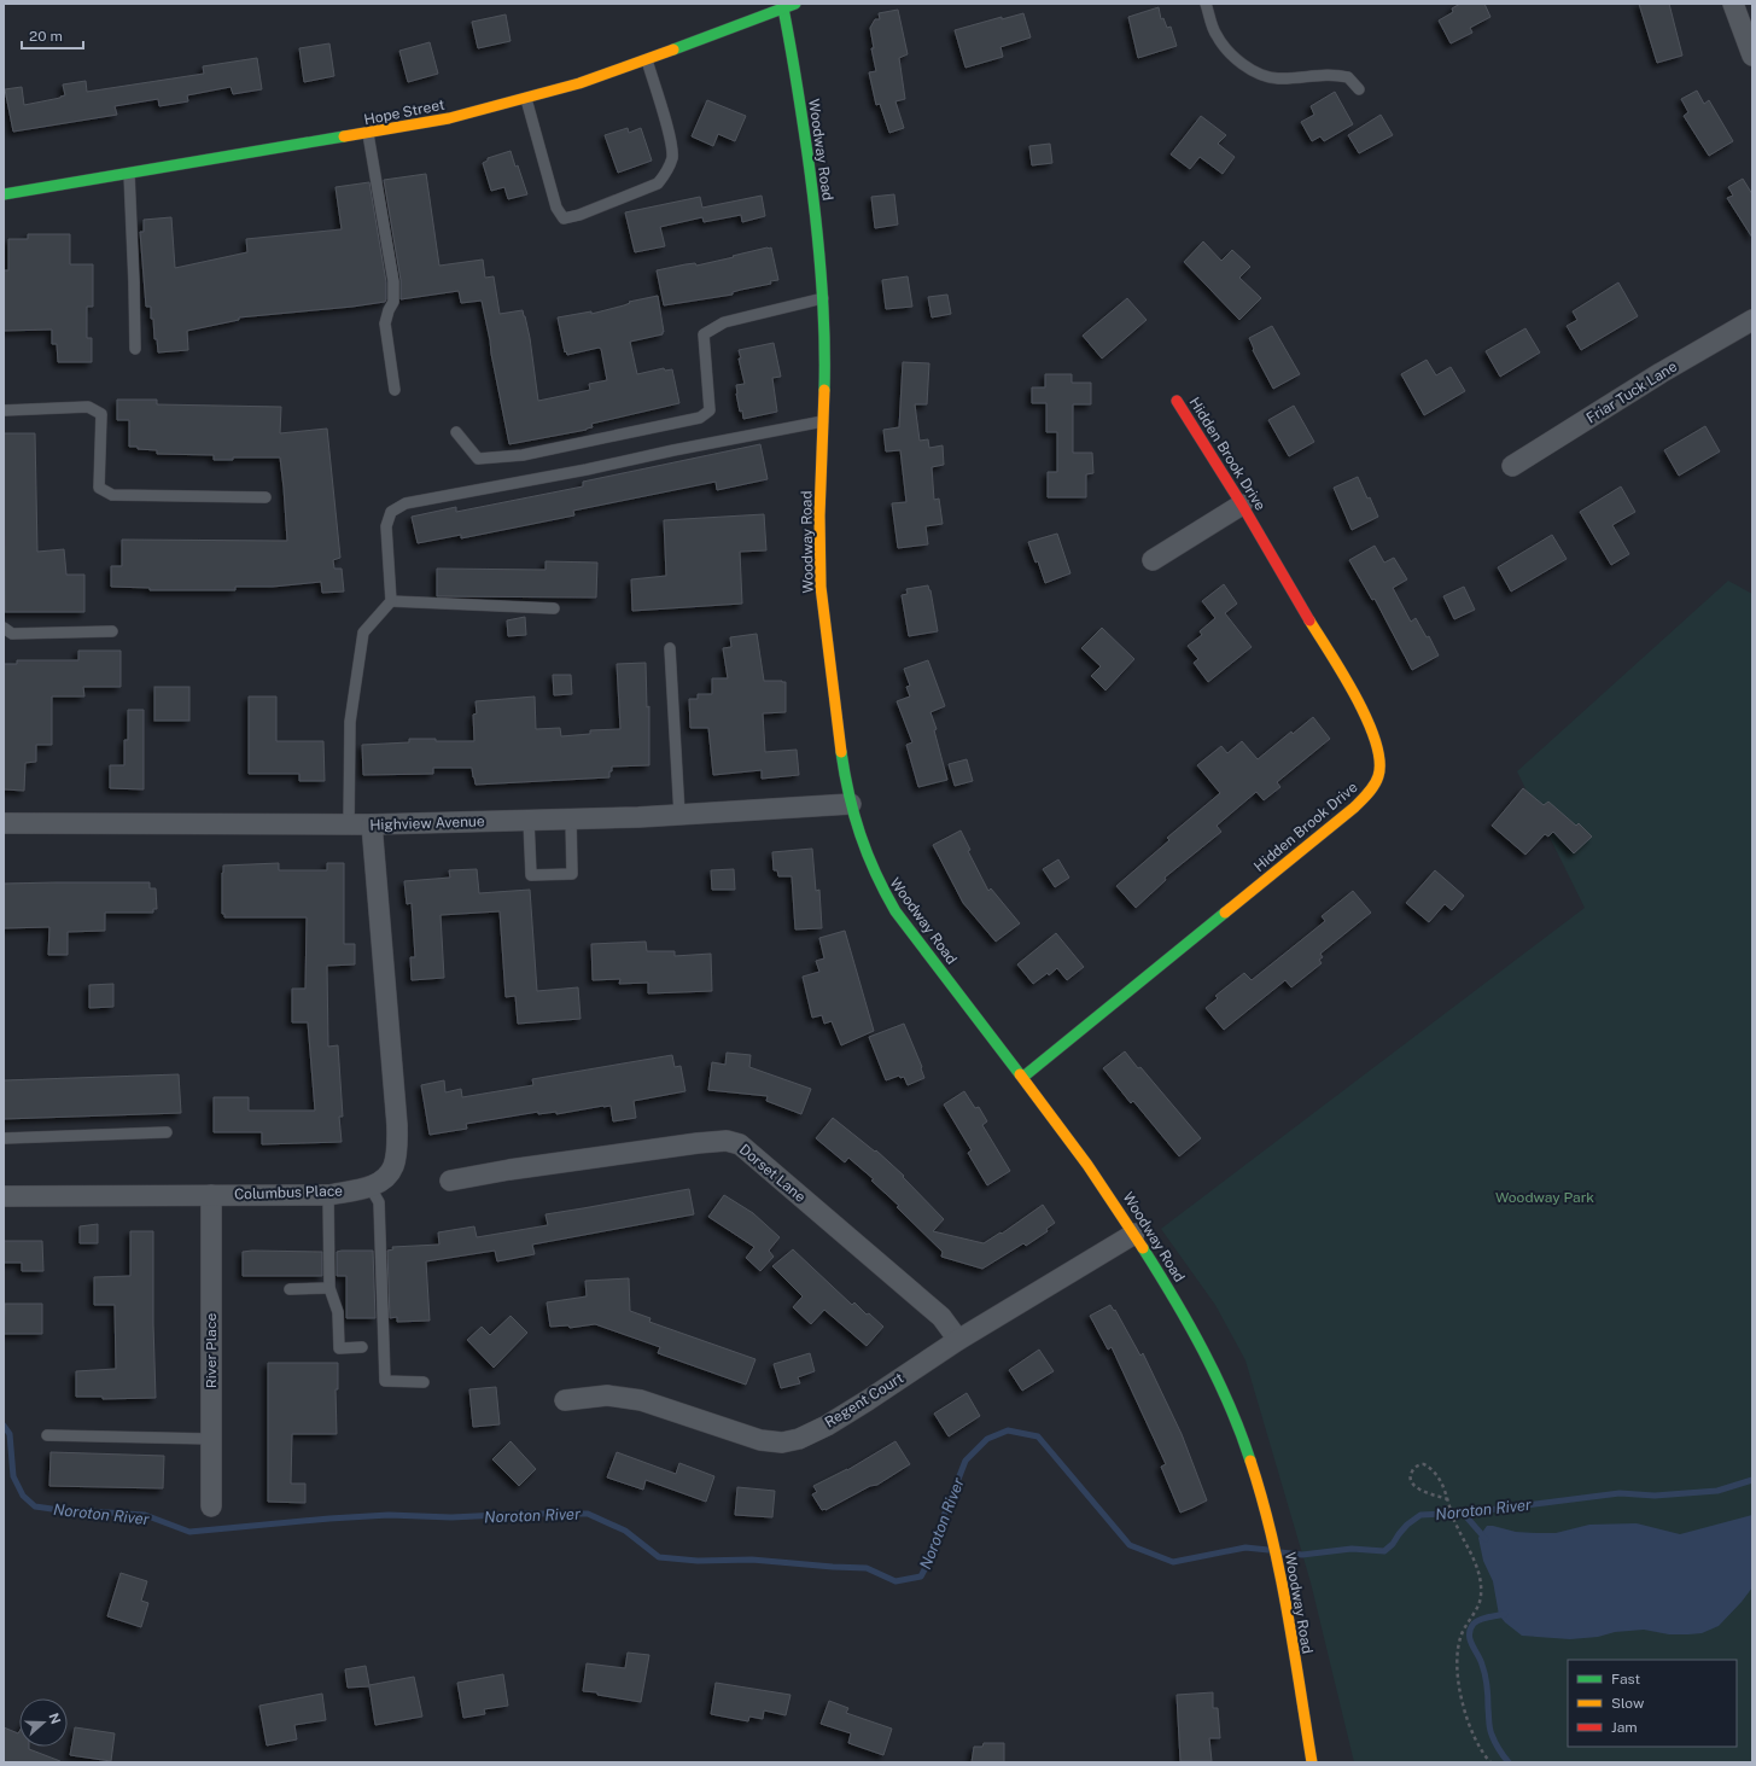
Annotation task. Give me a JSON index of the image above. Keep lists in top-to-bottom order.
{
  "streets": {
    "street": [
      "Hope Street",
      "Woodway Road",
      "Friar Tuck Lane",
      "Hidden Brook Drive",
      "Highview Avenue",
      "Dorset Lane",
      "Columbus Place",
      "River Place",
      "Regent Court"
    ]
  },
  "crossings": [
    ["Hope Street", "Woodway Road"],
    ["Woodway Road", "Hidden Brook Drive"],
    ["Woodway Road", "Highview Avenue"],
    ["Woodway Road", "Regent Court"],
    ["Highview Avenue", "Columbus Place"],
    ["Dorset Lane", "Regent Court"],
    ["Columbus Place", "River Place"]
  ],
  "water": ["Noroton River"],
  "parks": ["Woodway Park"],
  "legend": ["Fast", "Slow", "Jam"],
  "scale_bar": "20 m",
  "north": "right"
}
